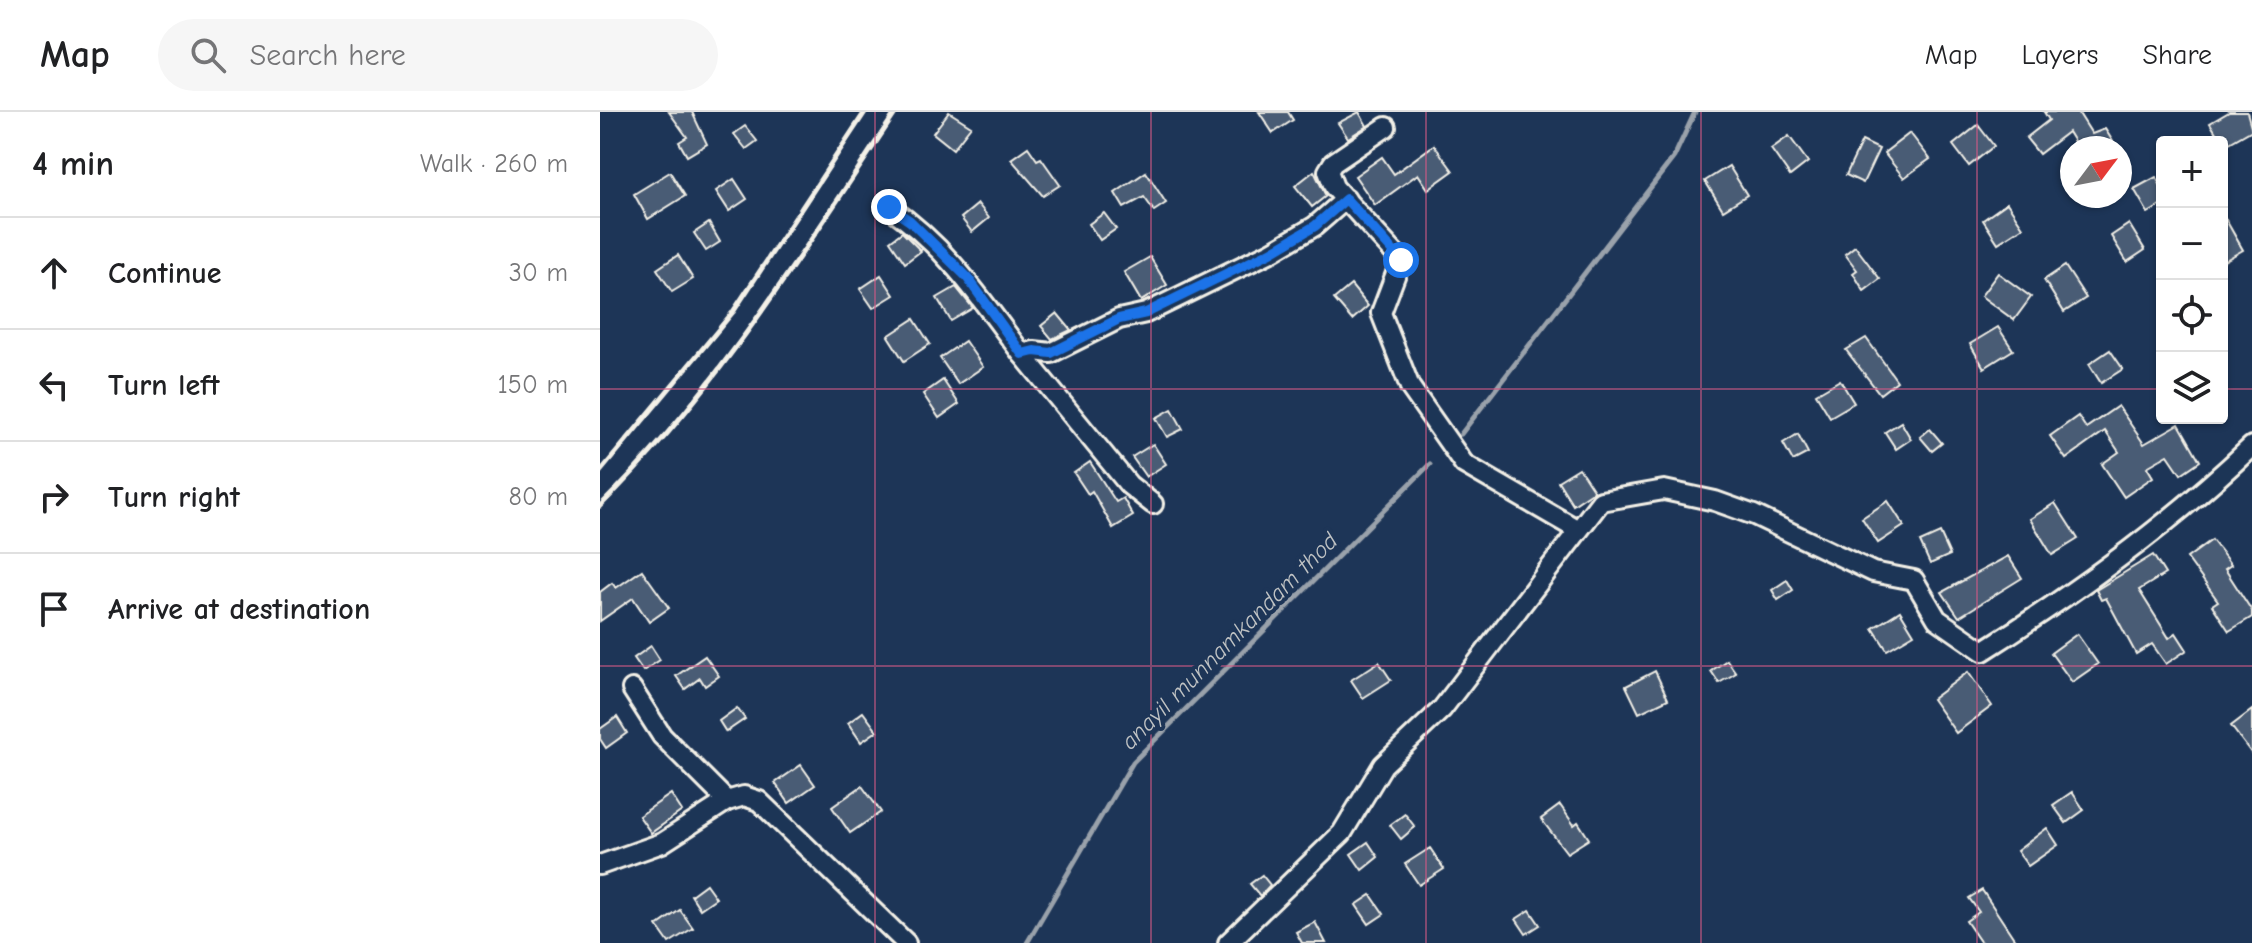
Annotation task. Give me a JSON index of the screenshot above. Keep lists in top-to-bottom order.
{
  "water": ["anayil munnamkandam thod"],
  "north": "top right",
  "page": {
    "header": "Map",
    "search": "Search here",
    "nav": ["Map", "Layers", "Share"],
    "heading": ["4 min", "Walk · 260 m"],
    "map_buttons": ["+", "−"],
    "list": [
      ["Continue", "30 m"],
      ["Turn left", "150 m"],
      ["Turn right", "80 m"],
      "Arrive at destination"
    ]
  }
}
